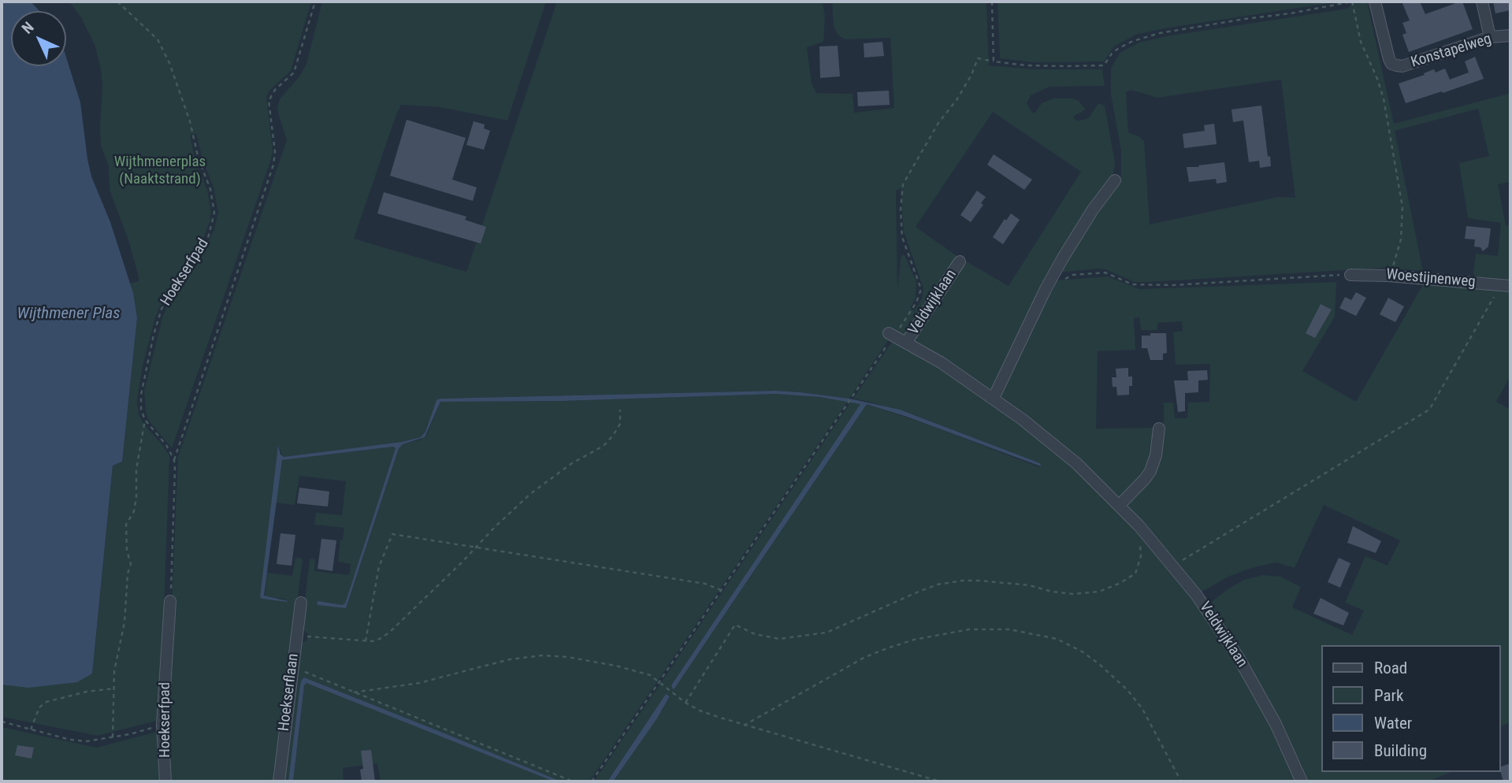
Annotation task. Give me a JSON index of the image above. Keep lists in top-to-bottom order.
{
  "streets": {
    "street": [
      "Konstapelweg",
      "Hoekserfpad",
      "Woestijnenweg",
      "Veldwijklaan",
      "Hoekserflaan"
    ]
  },
  "water": ["Wijthmener Plas"],
  "parks": ["Wijthmenerplas (Naaktstrand)"],
  "legend": [
    "Road",
    "Park",
    "Water",
    "Building"
  ],
  "north": "top left"
}
